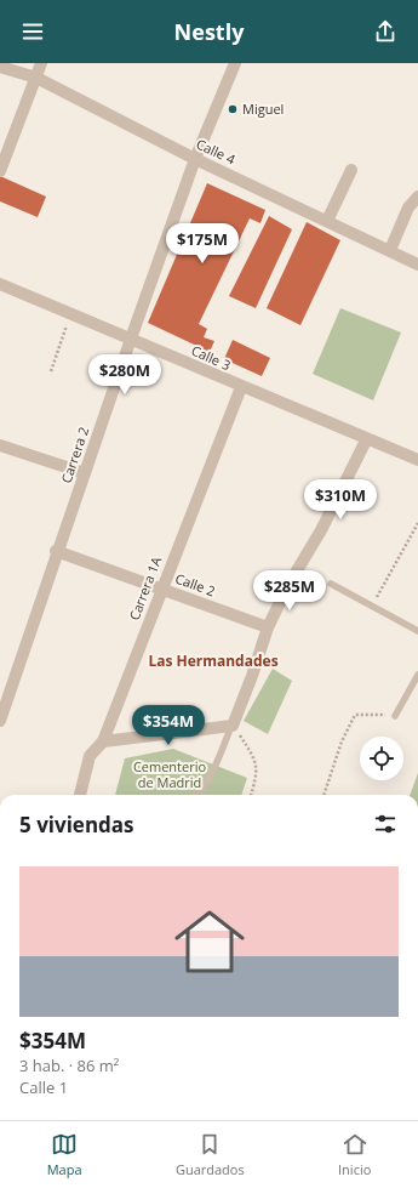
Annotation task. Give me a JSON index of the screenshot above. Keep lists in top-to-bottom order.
{
  "streets": {
    "street": [
      "Calle 4",
      "Calle 3",
      "Carrera 2",
      "Calle 2",
      "Carrera 1A"
    ]
  },
  "crossings": [
    ["Calle 4", "Carrera 2"],
    ["Calle 3", "Carrera 2"],
    ["Calle 3", "Carrera 1A"],
    ["Carrera 2", "Calle 2"],
    ["Calle 2", "Carrera 1A"]
  ],
  "districts": ["Las Hermandades"],
  "parks": ["Cementerio de Madrid"],
  "places": ["Miguel"],
  "page": {
    "header": "Nestly",
    "price": [
      "$175M",
      "$280M",
      "$310M",
      "$285M",
      "$354M"
    ],
    "heading": "5 viviendas",
    "list": [
      {
        "name": "$354M",
        "note": "3 hab. · 86 m² · Calle 1"
      }
    ],
    "tabs": ["Mapa", "Guardados", "Inicio"]
  }
}
